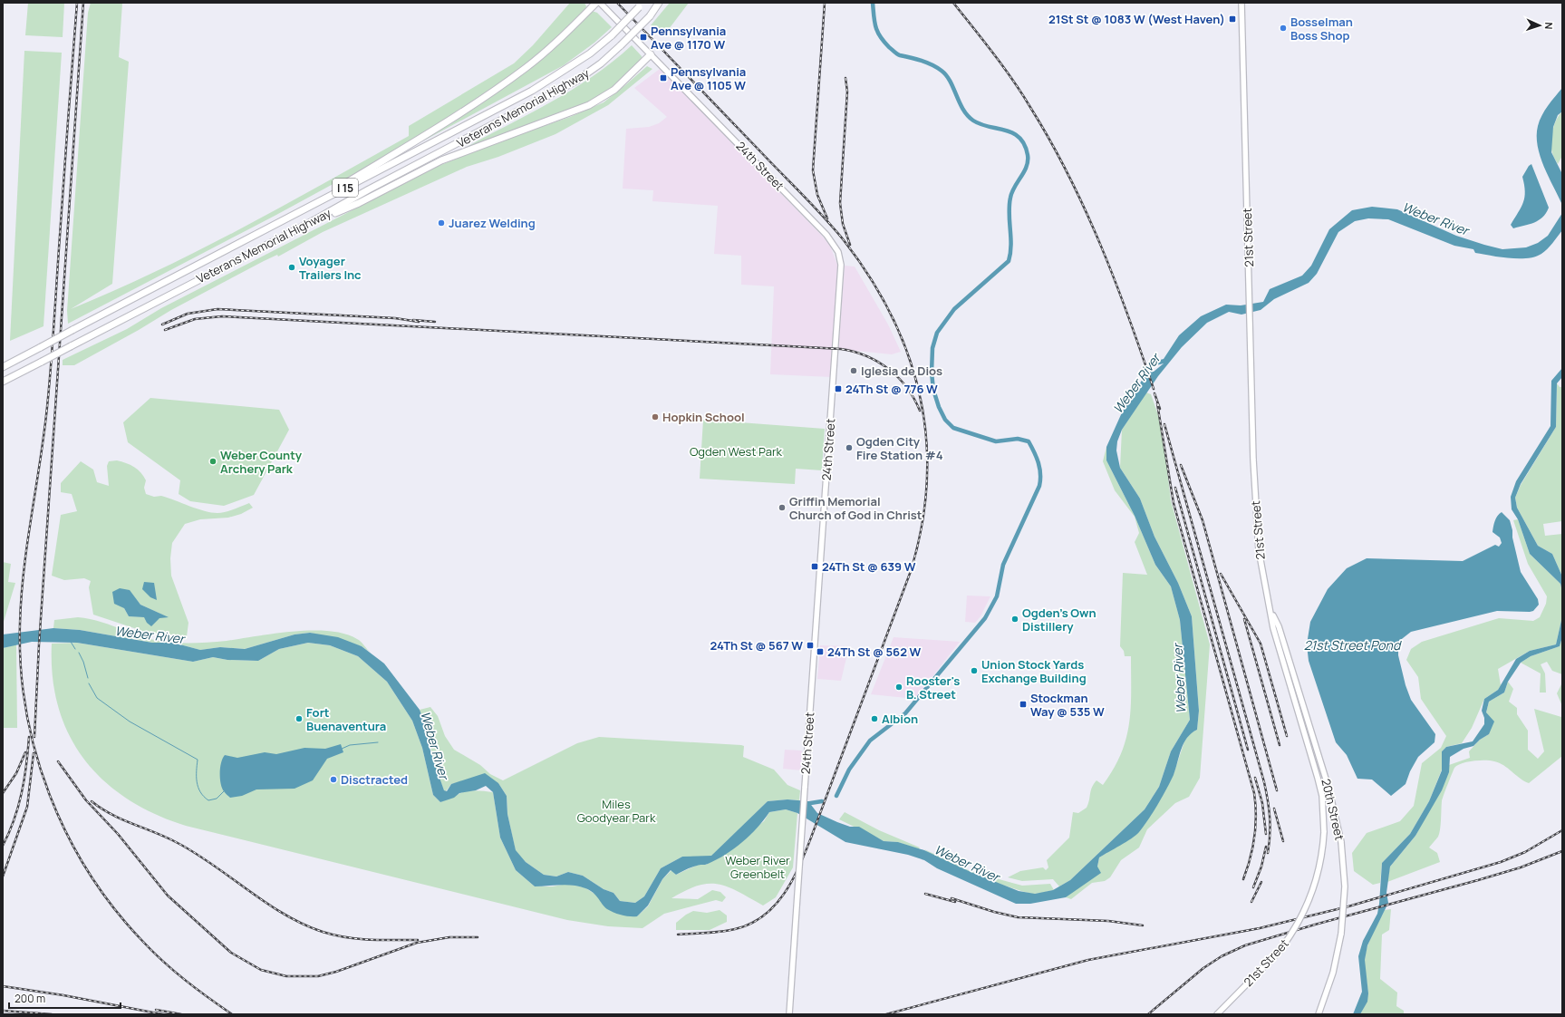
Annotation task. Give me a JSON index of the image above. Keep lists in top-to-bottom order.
{
  "streets": {
    "highway": ["Veterans Memorial Highway", "I 15"],
    "main road": ["24th Street", "21st Street", "20th Street"]
  },
  "crossings": [
    ["21st Street", "20th Street"]
  ],
  "water": ["Weber River", "21st Street Pond"],
  "parks": ["Ogden West Park", "Miles Goodyear Park", "Weber River Greenbelt"],
  "places": {
    "transit": [
      "21St St @ 1083 W (West Haven)",
      "Pennsylvania Ave @ 1170 W",
      "Pennsylvania Ave @ 1105 W",
      "24Th St @ 776 W",
      "24Th St @ 639 W",
      "24Th St @ 567 W",
      "24Th St @ 562 W",
      "Stockman Way @ 535 W"
    ],
    "other": [
      "Bosselman Boss Shop",
      "Juarez Welding",
      "Voyager Trailers Inc",
      "Iglesia de Dios",
      "Hopkin School",
      "Ogden City Fire Station #4",
      "Weber County Archery Park",
      "Griffin Memorial Church of God in Christ",
      "Ogden's Own Distillery",
      "Union Stock Yards Exchange Building",
      "Rooster's B. Street",
      "Fort Buenaventura",
      "Albion",
      "Disctracted"
    ]
  },
  "scale_bar": "200 m",
  "north": "right"
}
